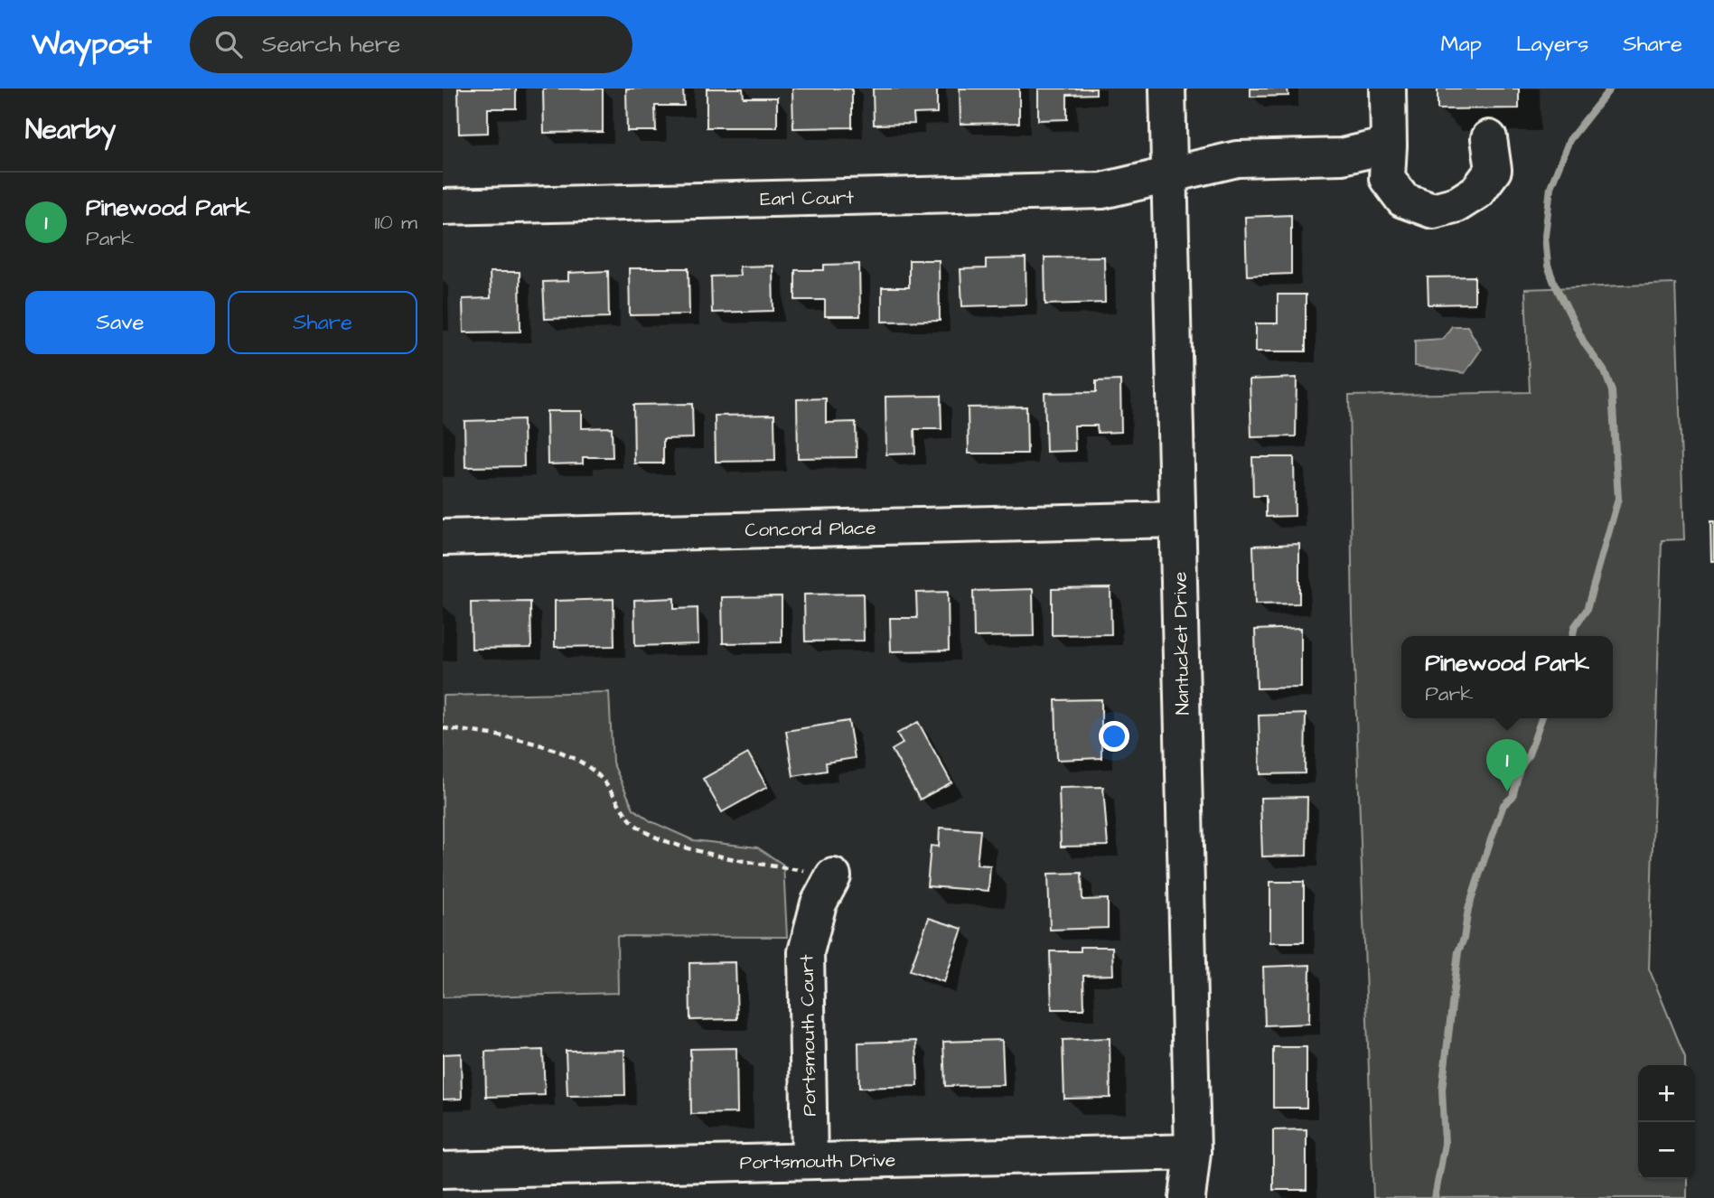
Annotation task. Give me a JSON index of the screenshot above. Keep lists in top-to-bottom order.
{
  "streets": {
    "street": [
      "Earl Court",
      "Concord Place",
      "Nantucket Drive",
      "Portsmouth Court",
      "Portsmouth Drive"
    ]
  },
  "crossings": [
    ["Earl Court", "Nantucket Drive"],
    ["Concord Place", "Nantucket Drive"],
    ["Nantucket Drive", "Portsmouth Drive"],
    ["Portsmouth Court", "Portsmouth Drive"]
  ],
  "page": {
    "header": "Waypost",
    "search": "Search here",
    "nav": ["Map", "Layers", "Share"],
    "heading": "Nearby",
    "list": [
      {
        "mark": "1",
        "name": "Pinewood Park",
        "note": "Park",
        "value": "110 m"
      }
    ],
    "buttons": ["Save", "Share"],
    "popup": ["Pinewood Park", "Park"],
    "pins": "1",
    "map_buttons": ["+", "−"]
  }
}
